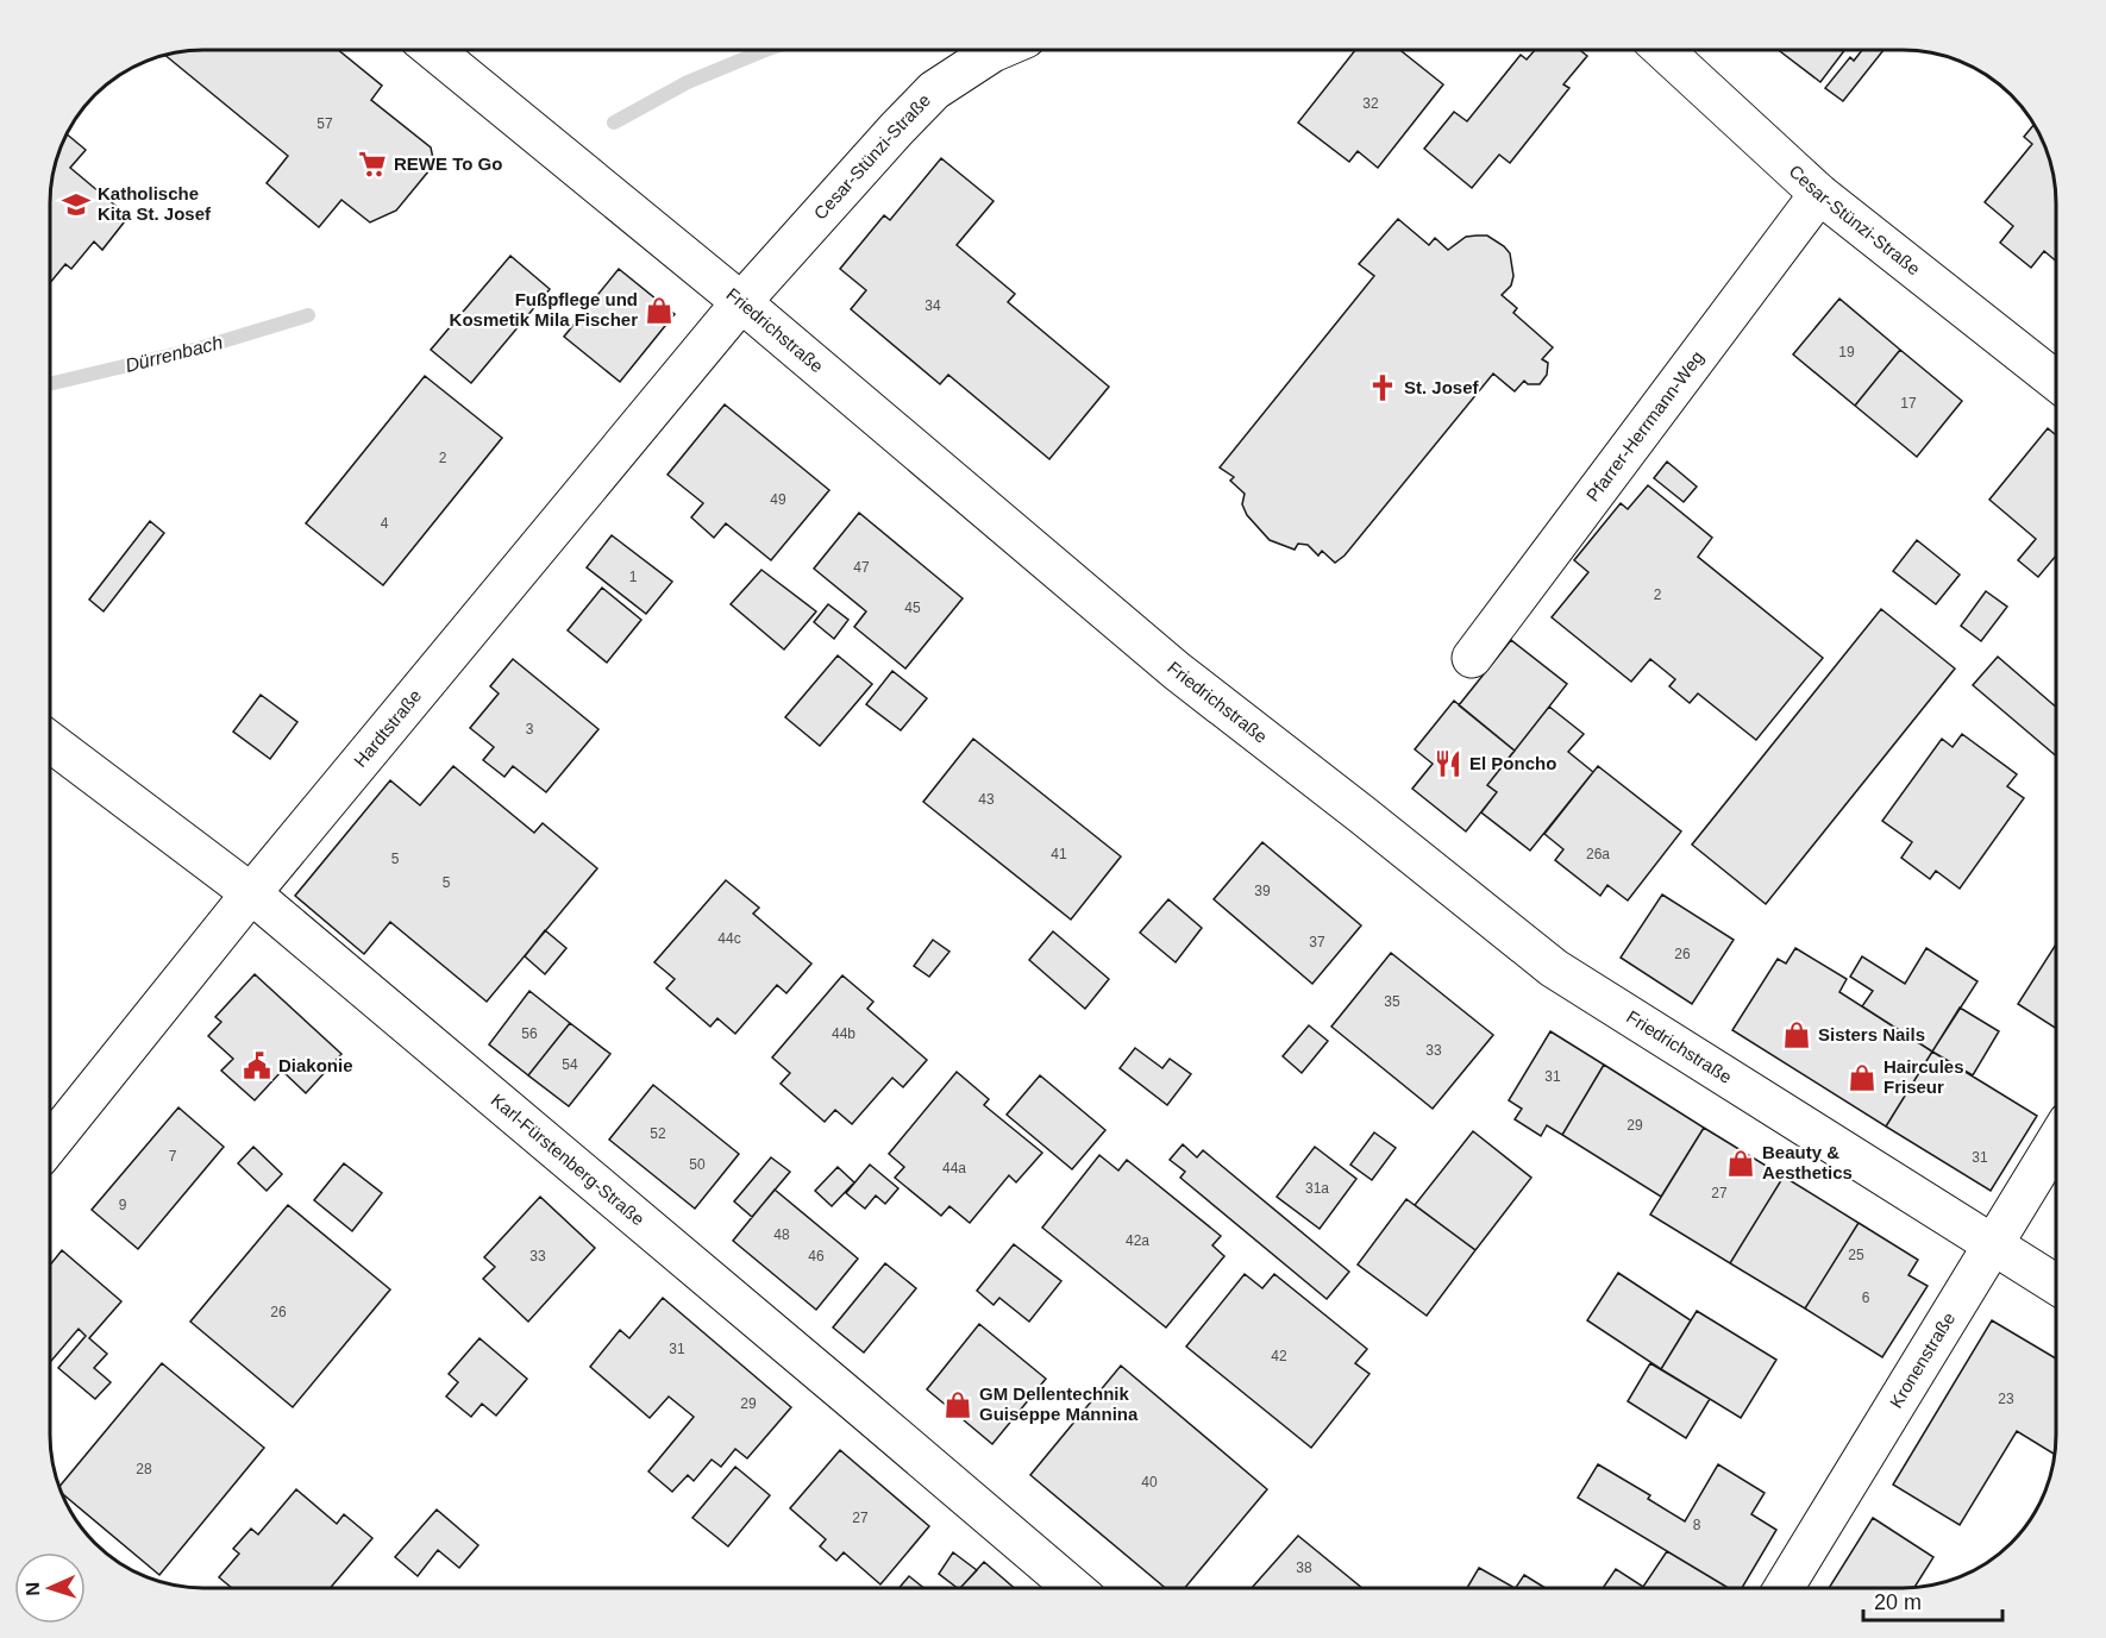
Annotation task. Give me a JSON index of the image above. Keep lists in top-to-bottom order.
{
  "streets": {
    "street": [
      "Cesar-Stünzi-Straße",
      "Friedrichstraße",
      "Pfarrer-Herrmann-Weg",
      "Hardtstraße",
      "Karl-Fürstenberg-Straße",
      "Kronenstraße"
    ]
  },
  "crossings": [
    ["Cesar-Stünzi-Straße", "Friedrichstraße"],
    ["Cesar-Stünzi-Straße", "Pfarrer-Herrmann-Weg"],
    ["Cesar-Stünzi-Straße", "Hardtstraße"],
    ["Friedrichstraße", "Hardtstraße"],
    ["Friedrichstraße", "Kronenstraße"],
    ["Hardtstraße", "Karl-Fürstenberg-Straße"]
  ],
  "water": ["Dürrenbach"],
  "places": {
    "supermarket": ["REWE To Go"],
    "school or university": ["Katholische Kita St. Josef"],
    "shop": [
      "Fußpflege und Kosmetik Mila Fischer",
      "Sisters Nails",
      "Haircules Friseur",
      "Beauty & Aesthetics",
      "GM Dellentechnik Guiseppe Mannina"
    ],
    "church": ["St. Josef"],
    "restaurant": ["El Poncho"],
    "public building": ["Diakonie"]
  },
  "house_numbers": [
    "32",
    "57",
    "34",
    "19",
    "17",
    "2",
    "49",
    "4",
    "47",
    "1",
    "2",
    "45",
    "3",
    "43",
    "41",
    "26a",
    "5",
    "5",
    "39",
    "44c",
    "37",
    "26",
    "35",
    "56",
    "44b",
    "33",
    "54",
    "31",
    "29",
    "52",
    "7",
    "31",
    "50",
    "44a",
    "31a",
    "27",
    "9",
    "48",
    "42a",
    "25",
    "33",
    "46",
    "6",
    "26",
    "31",
    "42",
    "23",
    "29",
    "28",
    "40",
    "27",
    "8",
    "38"
  ],
  "scale_bar": "20 m",
  "north": "left"
}
